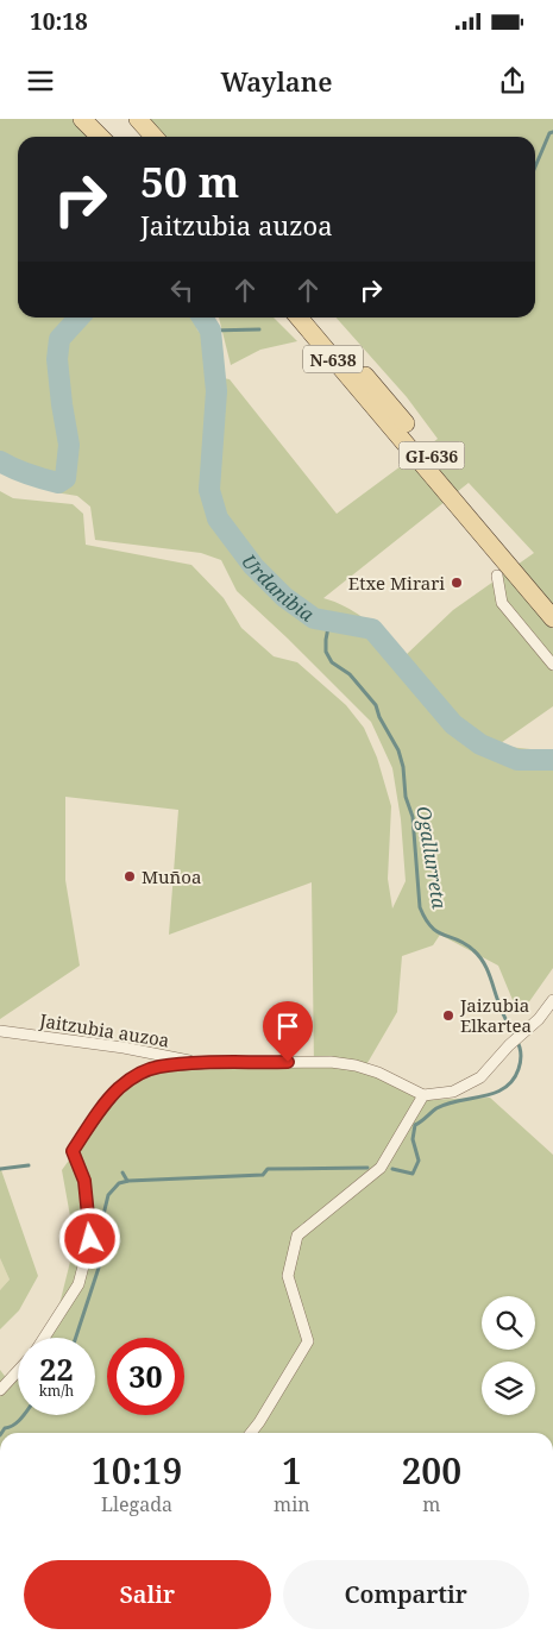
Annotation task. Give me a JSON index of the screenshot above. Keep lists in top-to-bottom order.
{
  "streets": {
    "main road": ["N-638", "GI-636"],
    "street": ["Jaitzubia auzoa"]
  },
  "crossings": [
    ["N-638", "GI-636"]
  ],
  "water": ["Urdanibia", "Ogallurreta"],
  "places": ["Etxe Mirari", "Muñoa", "Jaizubia Elkartea"],
  "page": {
    "status": "10:18",
    "header": "Waylane",
    "turn": ["50 m", "Jaitzubia auzoa"],
    "speed": "22 km/h",
    "limit": "30",
    "eta": [
      "10:19",
      "Llegada",
      "1",
      "min",
      "200",
      "m"
    ],
    "buttons": ["Salir", "Compartir"]
  }
}
